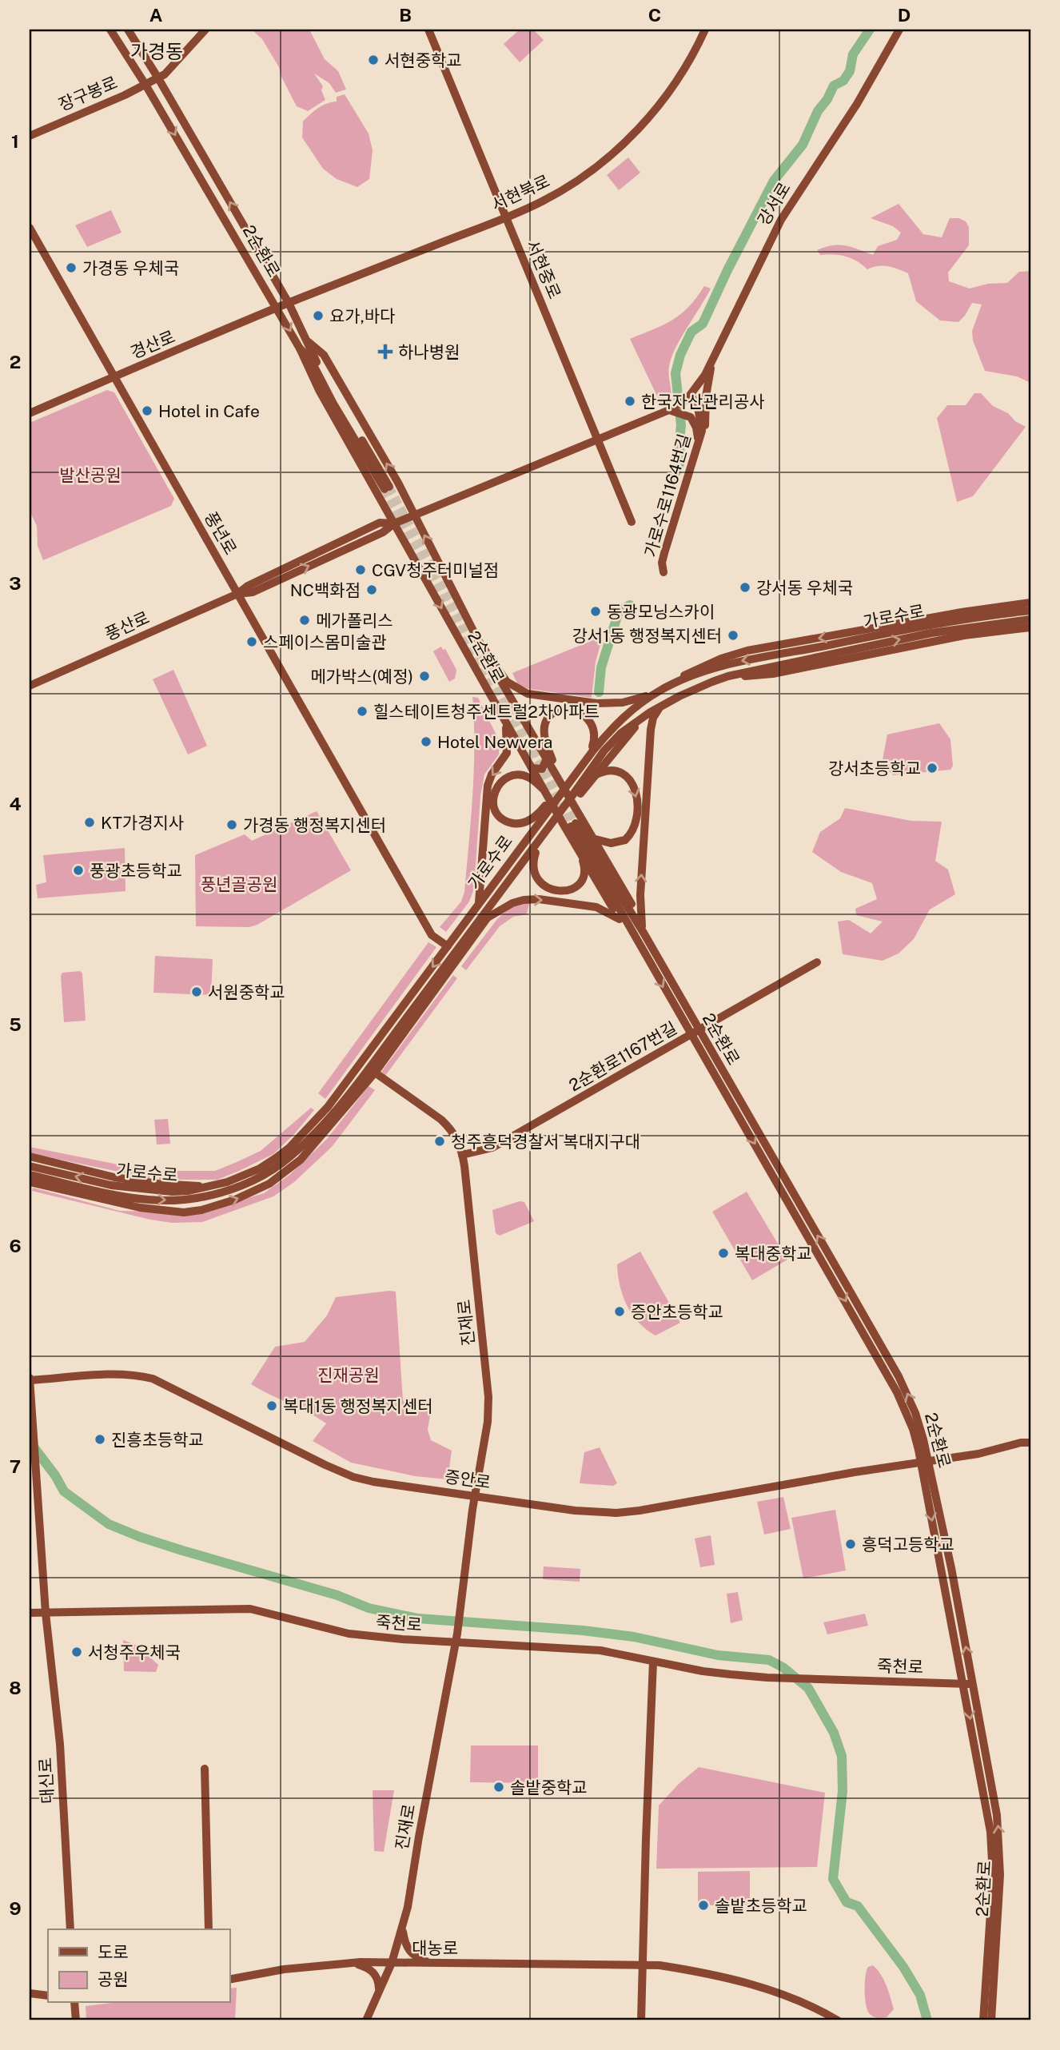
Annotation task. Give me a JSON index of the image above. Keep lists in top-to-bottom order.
{
  "streets": {
    "street": [
      "장구봉로",
      "서현북로",
      "강서로",
      "2순환로",
      "서현중로",
      "경산로",
      "가로수로1164번길",
      "풍년로",
      "가로수로",
      "풍산로",
      "2순환로1167번길",
      "진재로",
      "증안로",
      "죽천로",
      "대신로",
      "대농로"
    ]
  },
  "crossings": [
    ["장구봉로", "2순환로"],
    ["서현북로", "2순환로"],
    ["서현북로", "서현중로"],
    ["서현북로", "경산로"],
    ["강서로", "가로수로1164번길"],
    ["2순환로", "경산로"],
    ["2순환로", "가로수로"],
    ["2순환로", "풍산로"],
    ["2순환로", "2순환로1167번길"],
    ["2순환로", "증안로"],
    ["2순환로", "죽천로"],
    ["경산로", "풍년로"],
    ["풍년로", "가로수로"],
    ["풍년로", "풍산로"],
    ["가로수로", "진재로"],
    ["2순환로1167번길", "진재로"],
    ["진재로", "증안로"],
    ["진재로", "죽천로"],
    ["진재로", "대농로"],
    ["증안로", "대신로"],
    ["죽천로", "대신로"]
  ],
  "districts": ["가경동"],
  "parks": ["발산공원", "풍년골공원", "진재공원"],
  "places": {
    "other": [
      "서현중학교",
      "가경동 우체국",
      "요가,바다",
      "한국자산관리공사",
      "Hotel in Cafe",
      "CGV청주터미널점",
      "강서동 우체국",
      "NC백화점",
      "동광모닝스카이",
      "메가폴리스",
      "강서1동 행정복지센터",
      "스페이스몸미술관",
      "메가박스(예정)",
      "힐스테이트청주센트럴2차아파트",
      "Hotel Newvera",
      "강서초등학교",
      "KT가경지사",
      "가경동 행정복지센터",
      "풍광초등학교",
      "서원중학교",
      "청주흥덕경찰서 복대지구대",
      "복대중학교",
      "증안초등학교",
      "복대1동 행정복지센터",
      "진흥초등학교",
      "흥덕고등학교",
      "서청주우체국",
      "솔밭중학교",
      "솔밭초등학교"
    ],
    "health": ["하나병원"]
  },
  "legend": ["도로", "공원"],
  "grid": {
    "columns": [
      "A",
      "B",
      "C",
      "D"
    ],
    "rows": [
      "1",
      "2",
      "3",
      "4",
      "5",
      "6",
      "7",
      "8",
      "9"
    ]
  }
}
